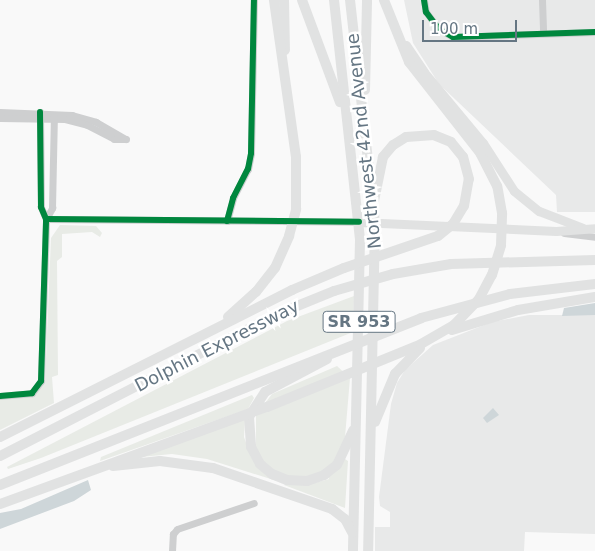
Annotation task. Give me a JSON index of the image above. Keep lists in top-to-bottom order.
{
  "streets": {
    "highway": ["Northwest 42nd Avenue", "SR 953", "Dolphin Expressway"]
  },
  "scale_bar": "100 m"
}
